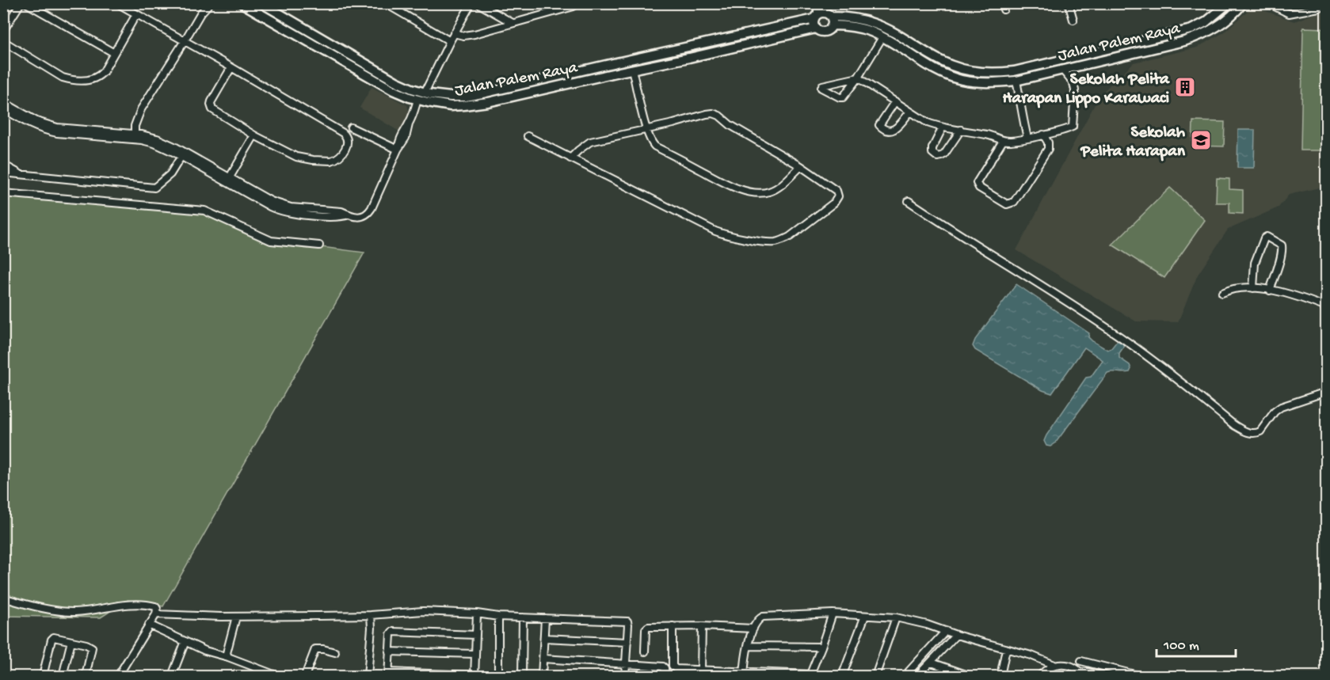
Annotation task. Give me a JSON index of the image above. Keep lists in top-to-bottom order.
{
  "streets": {
    "street": ["Jalan Palem Raya"]
  },
  "places": {
    "building": ["Sekolah Pelita Harapan Lippo Karawaci"],
    "school or university": ["Sekolah Pelita Harapan"]
  },
  "scale_bar": "100 m"
}
